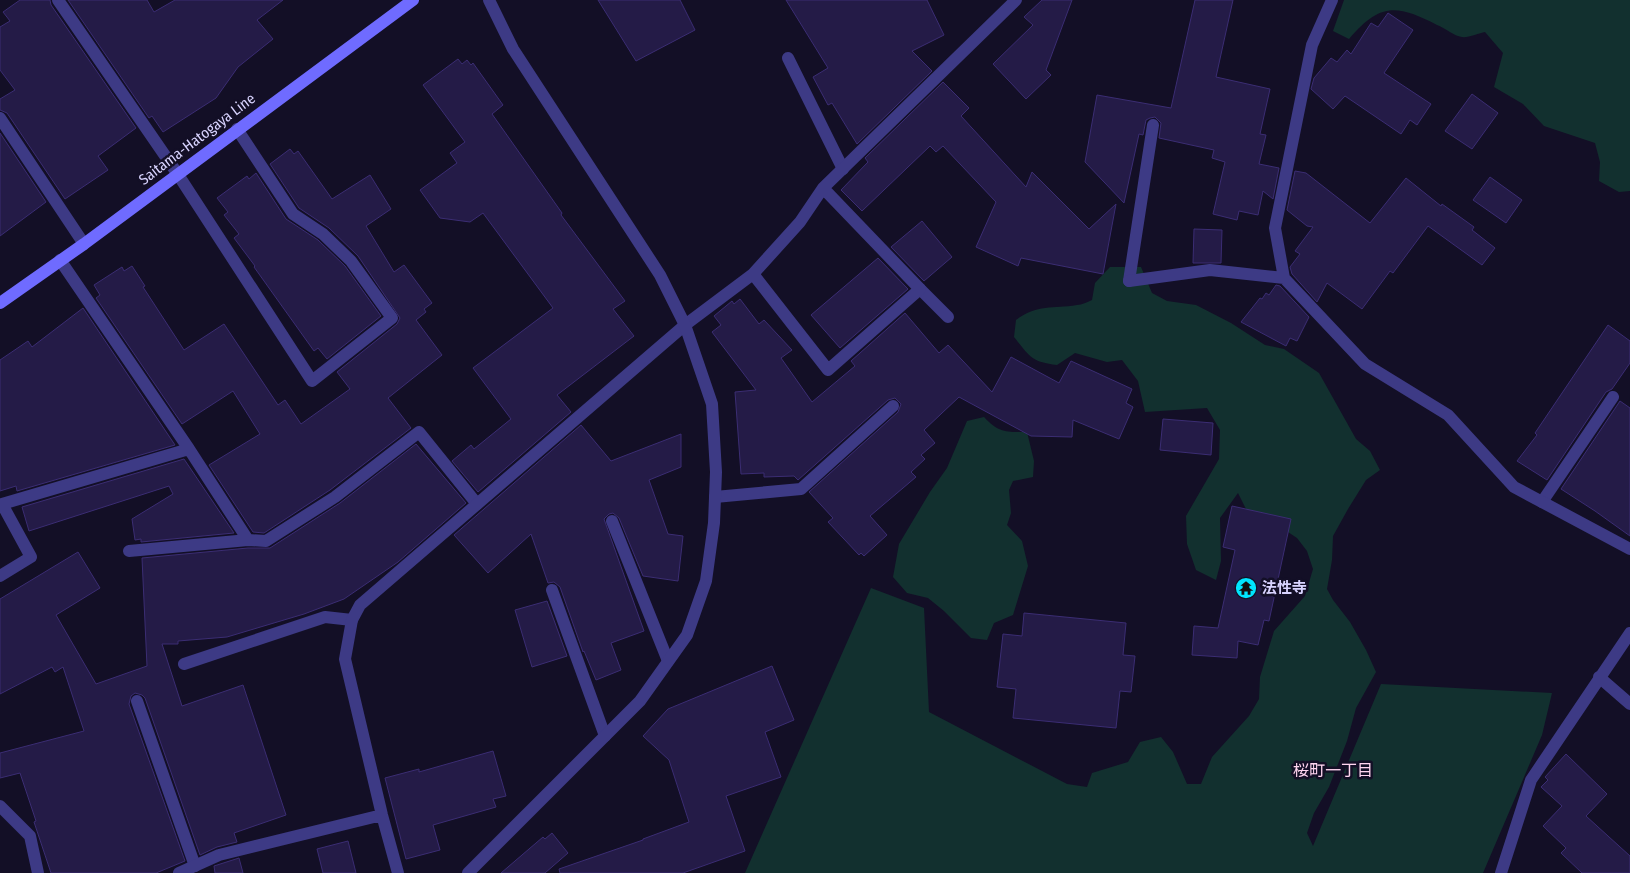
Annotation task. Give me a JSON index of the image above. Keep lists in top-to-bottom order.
{
  "streets": {
    "main road": ["Saitama-Hatogaya Line"]
  },
  "districts": ["桜町一丁目"],
  "places": {
    "temple": ["法性寺"]
  }
}
